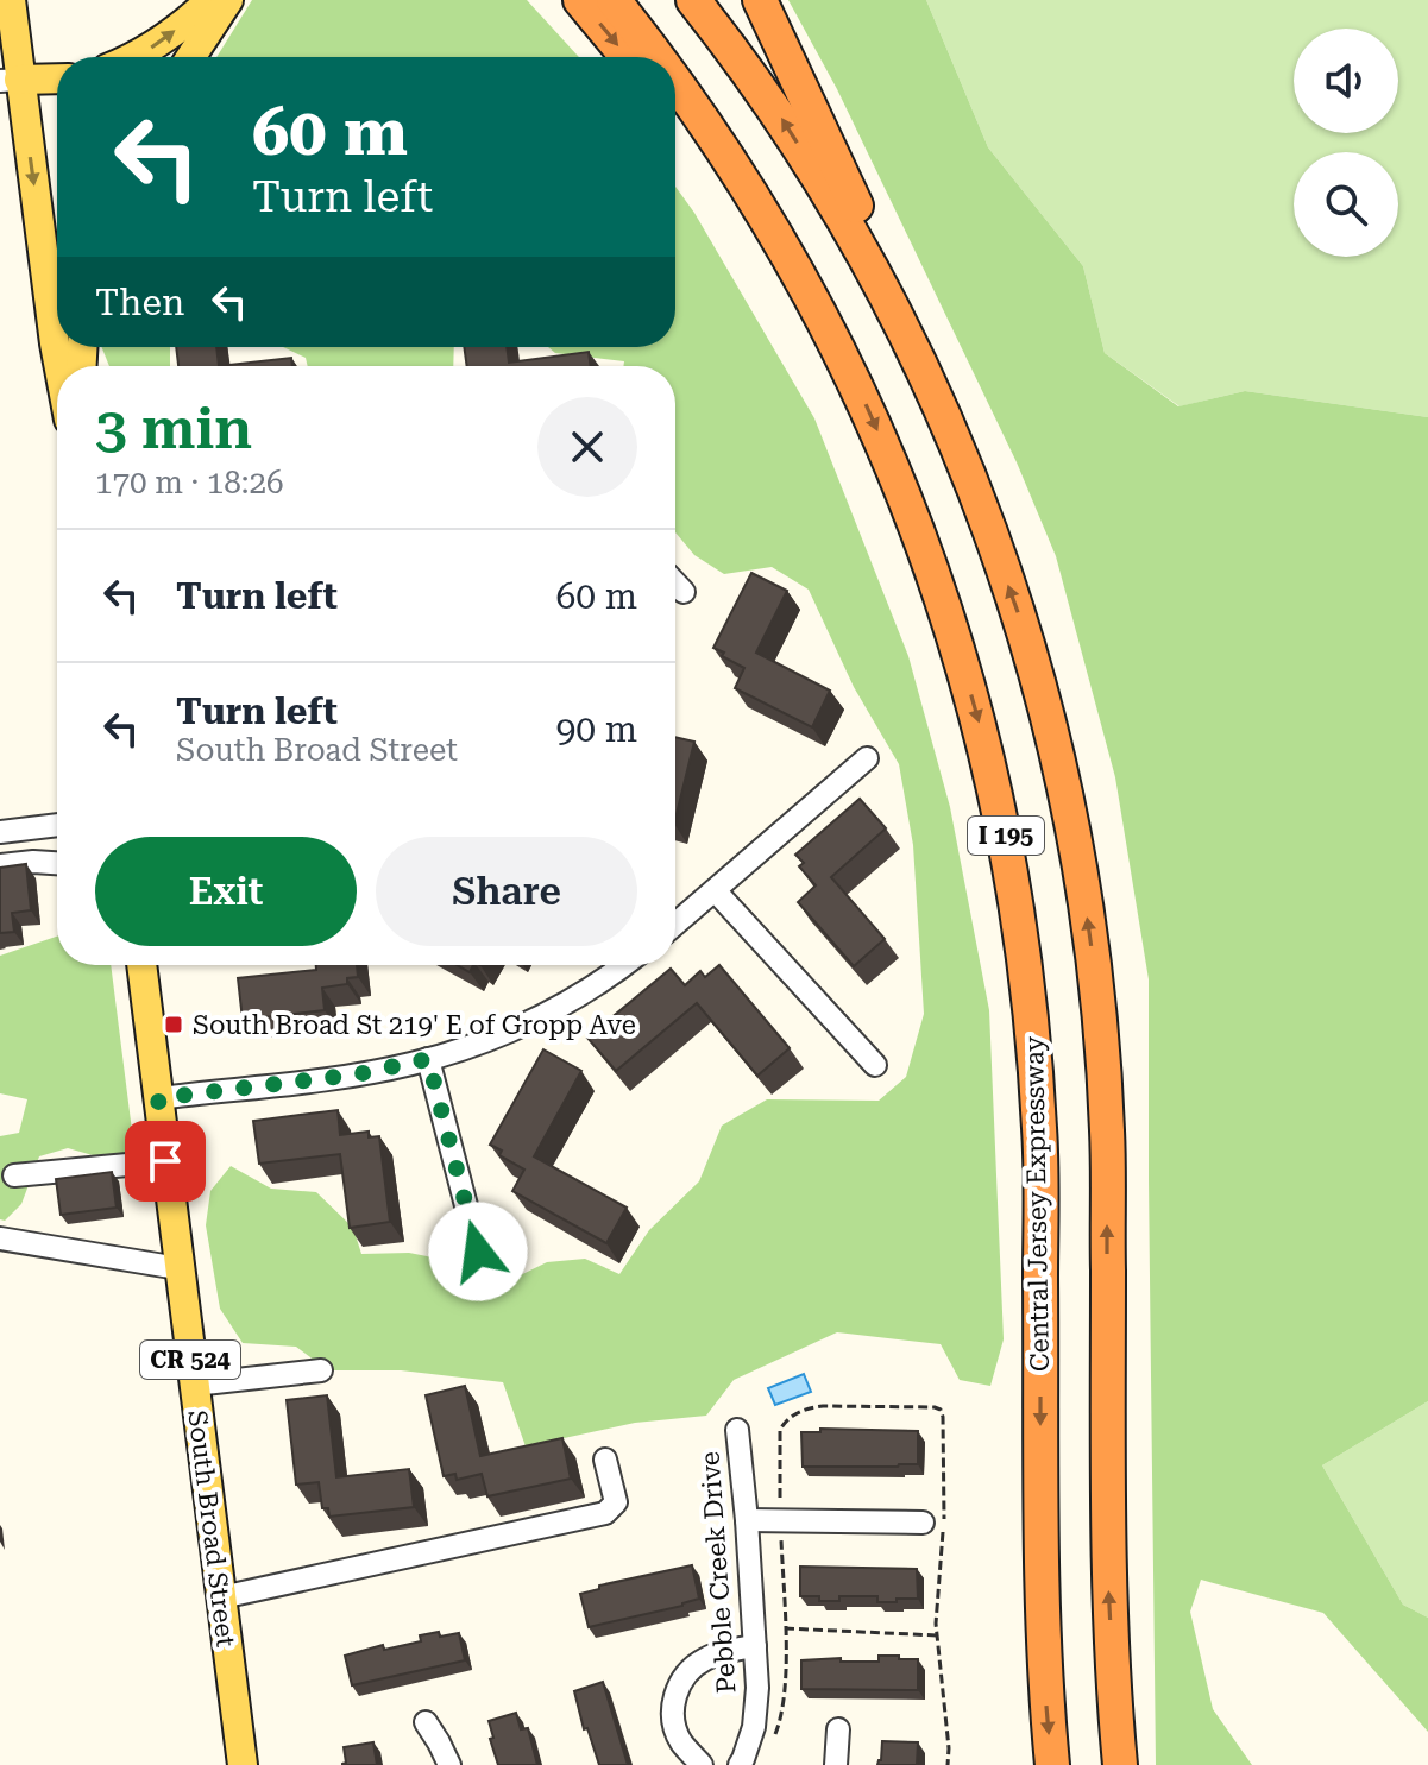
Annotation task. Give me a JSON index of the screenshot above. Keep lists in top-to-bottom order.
{
  "streets": {
    "highway": ["I 195", "Central Jersey Expressway"],
    "main road": ["CR 524", "South Broad Street"],
    "street": ["Pebble Creek Drive"]
  },
  "places": {
    "transit": ["South Broad St 219' E of Gropp Ave"]
  },
  "page": {
    "turn": ["60 m", "Turn left"],
    "then": "Then",
    "heading": ["3 min", "170 m · 18:26"],
    "list": [
      {
        "name": "Turn left",
        "value": "60 m"
      },
      {
        "name": "Turn left",
        "note": "South Broad Street",
        "value": "90 m"
      }
    ],
    "buttons": ["Exit", "Share"]
  }
}
